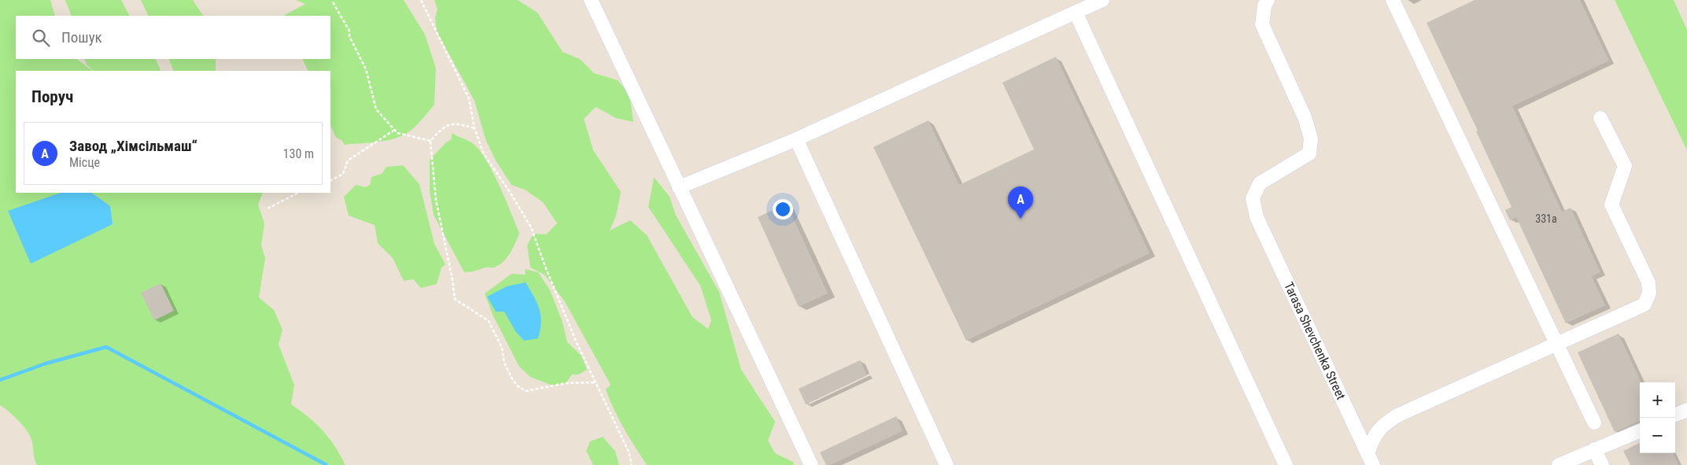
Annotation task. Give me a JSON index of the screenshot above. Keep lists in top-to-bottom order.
{
  "streets": {
    "lane": ["Tarasa Shevchenka Street"]
  },
  "house_numbers": ["331а"],
  "page": {
    "search": "Пошук",
    "heading": "Поруч",
    "list": [
      {
        "mark": "A",
        "name": "Завод „Хімсільмаш“",
        "note": "Місце",
        "value": "130 m"
      }
    ],
    "pins": "A",
    "map_buttons": ["+", "−"]
  }
}
